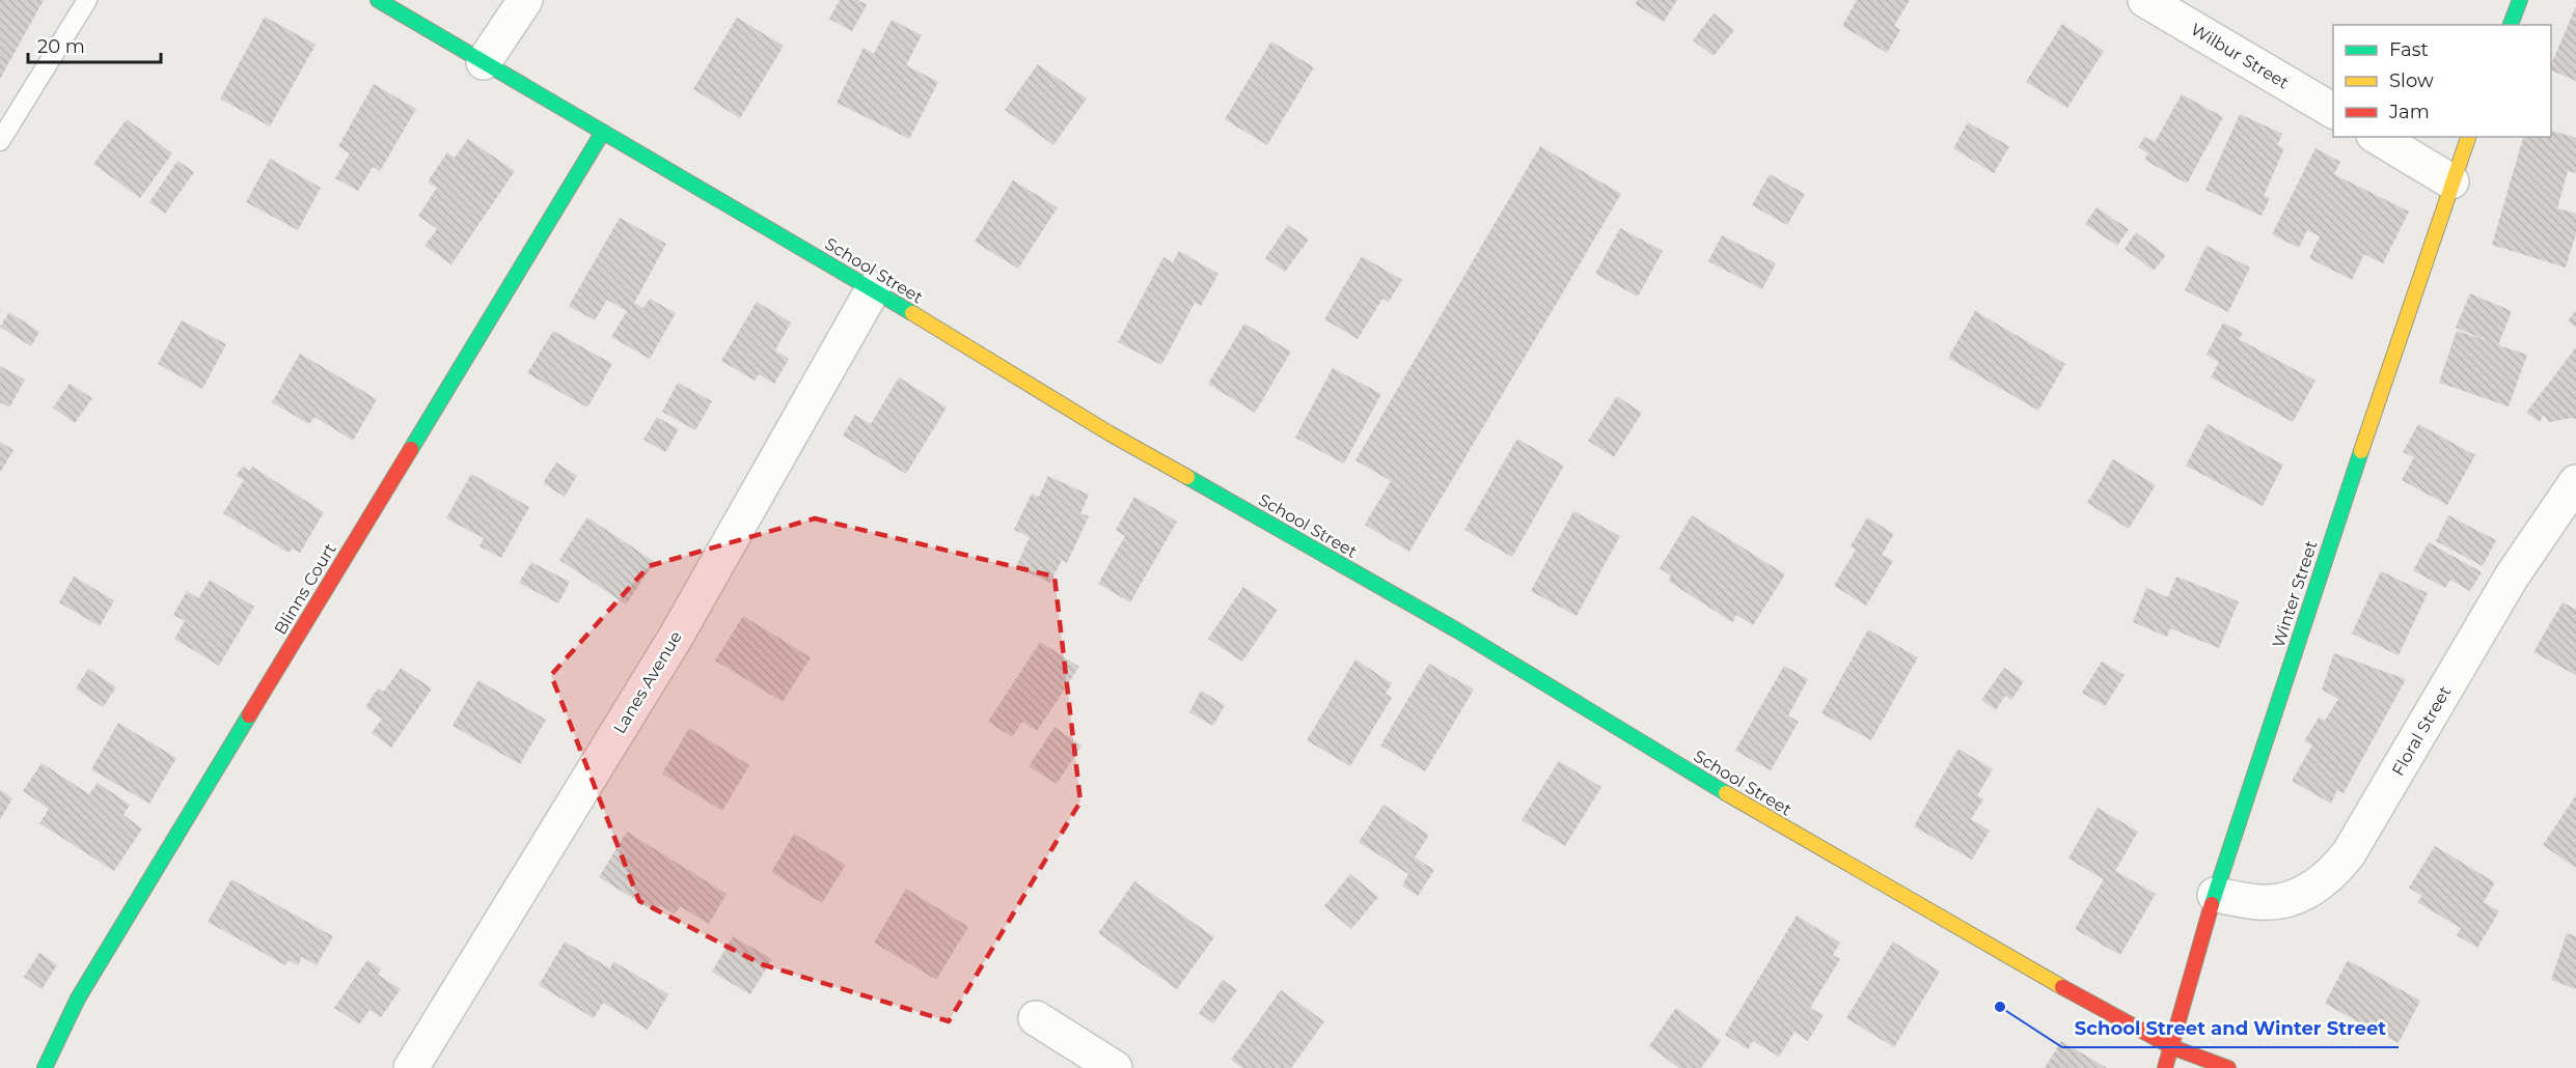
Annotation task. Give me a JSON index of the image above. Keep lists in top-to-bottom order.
{
  "streets": {
    "street": [
      "Wilbur Street",
      "School Street",
      "Blinns Court",
      "Winter Street",
      "Lanes Avenue",
      "Floral Street"
    ]
  },
  "crossings": [
    ["School Street", "Blinns Court"],
    ["School Street", "Winter Street"],
    ["School Street", "Lanes Avenue"],
    ["Winter Street", "Floral Street"]
  ],
  "places": ["School Street and Winter Street"],
  "legend": ["Fast", "Slow", "Jam"],
  "scale_bar": "20 m"
}
